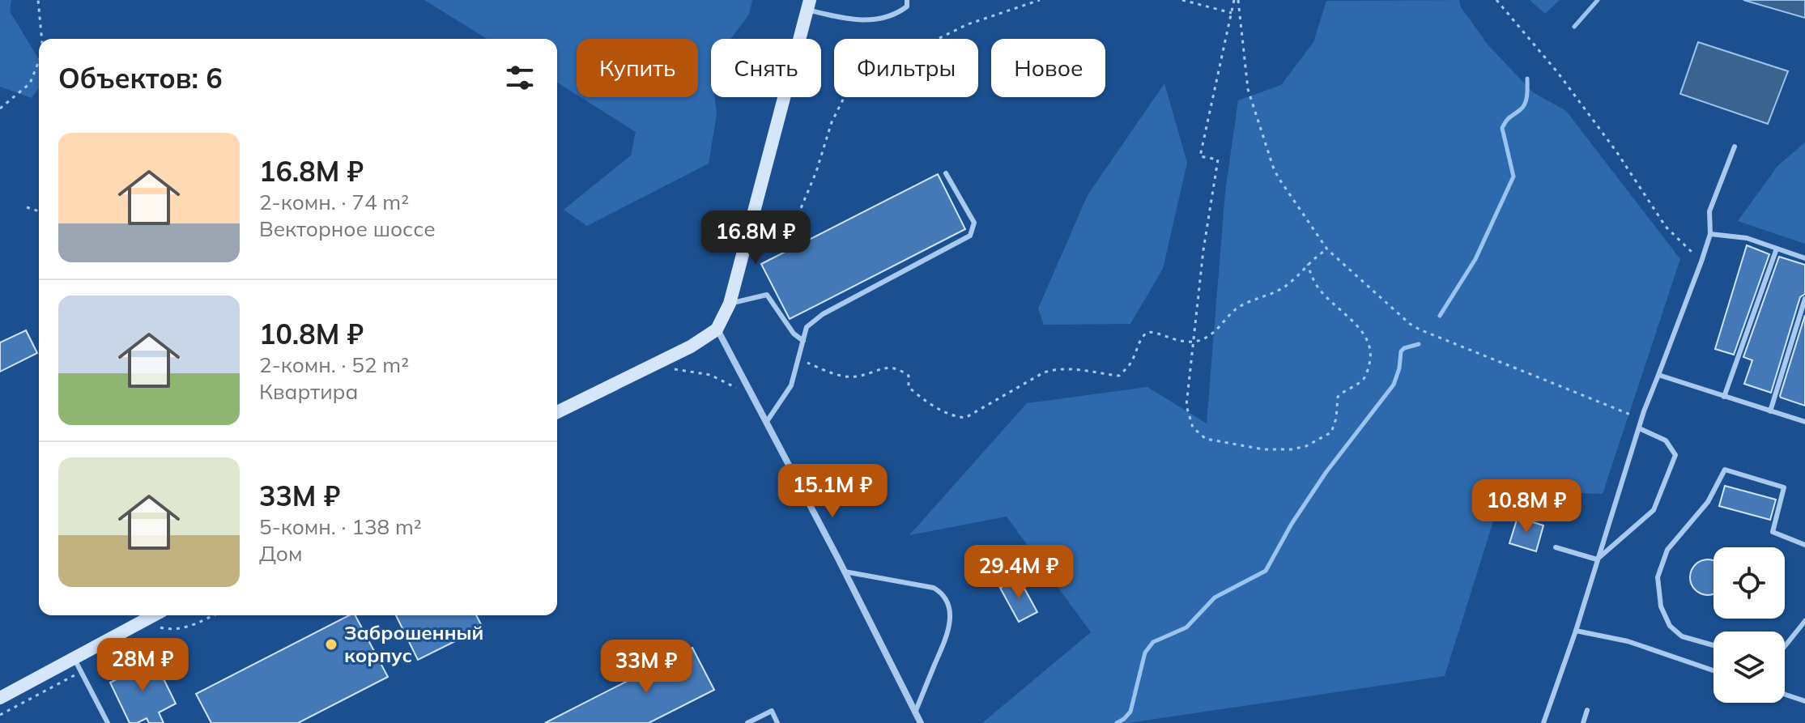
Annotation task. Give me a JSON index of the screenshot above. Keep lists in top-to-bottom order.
{
  "places": ["Заброшенный корпус"],
  "page": {
    "chip": [
      "Купить",
      "Снять",
      "Фильтры",
      "Новое"
    ],
    "heading": "Объектов: 6",
    "list": [
      {
        "name": "16.8M ₽",
        "note": "2-комн. · 74 m² · Векторное шоссе"
      },
      {
        "name": "10.8M ₽",
        "note": "2-комн. · 52 m² · Квартира"
      },
      {
        "name": "33M ₽",
        "note": "5-комн. · 138 m² · Дом"
      }
    ],
    "price": [
      "16.8M ₽",
      "15.1M ₽",
      "10.8M ₽",
      "29.4M ₽",
      "28M ₽",
      "33M ₽"
    ]
  }
}
